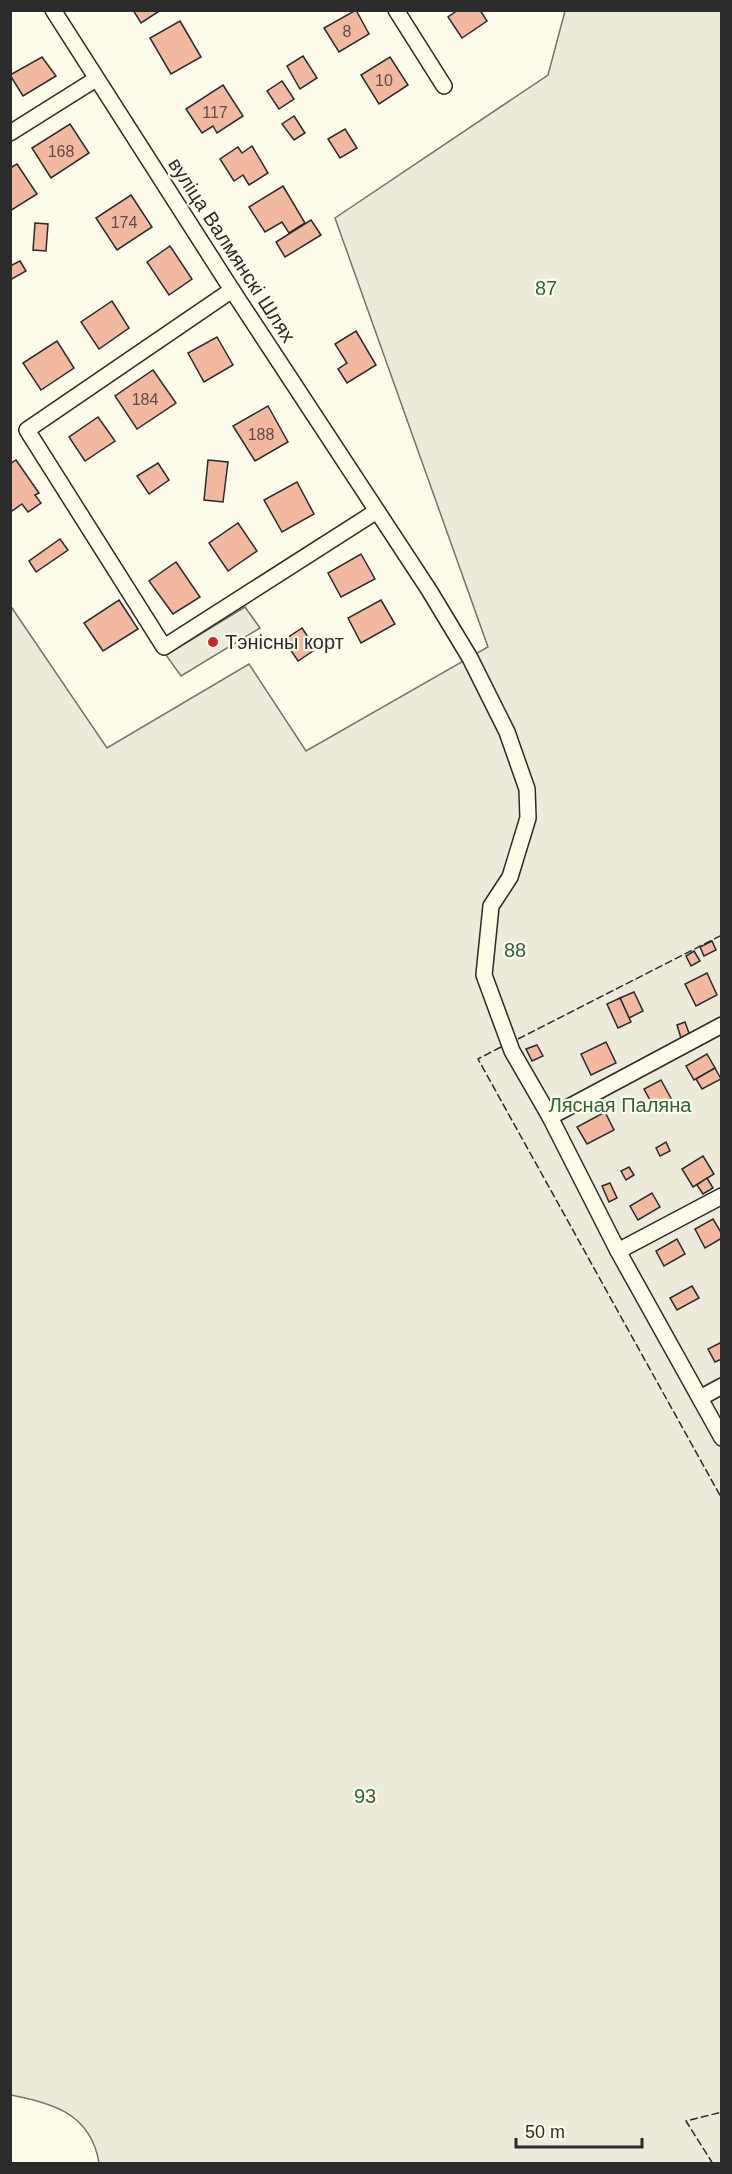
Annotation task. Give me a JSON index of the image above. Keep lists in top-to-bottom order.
{
  "streets": {
    "street": ["вуліца Валмянскі Шлях"]
  },
  "parks": [
    "87",
    "88",
    "Лясная Паляна",
    "93"
  ],
  "places": ["Тэнісны корт"],
  "house_numbers": [
    "8",
    "10",
    "117",
    "168",
    "174",
    "184",
    "188"
  ],
  "scale_bar": "50 m"
}
